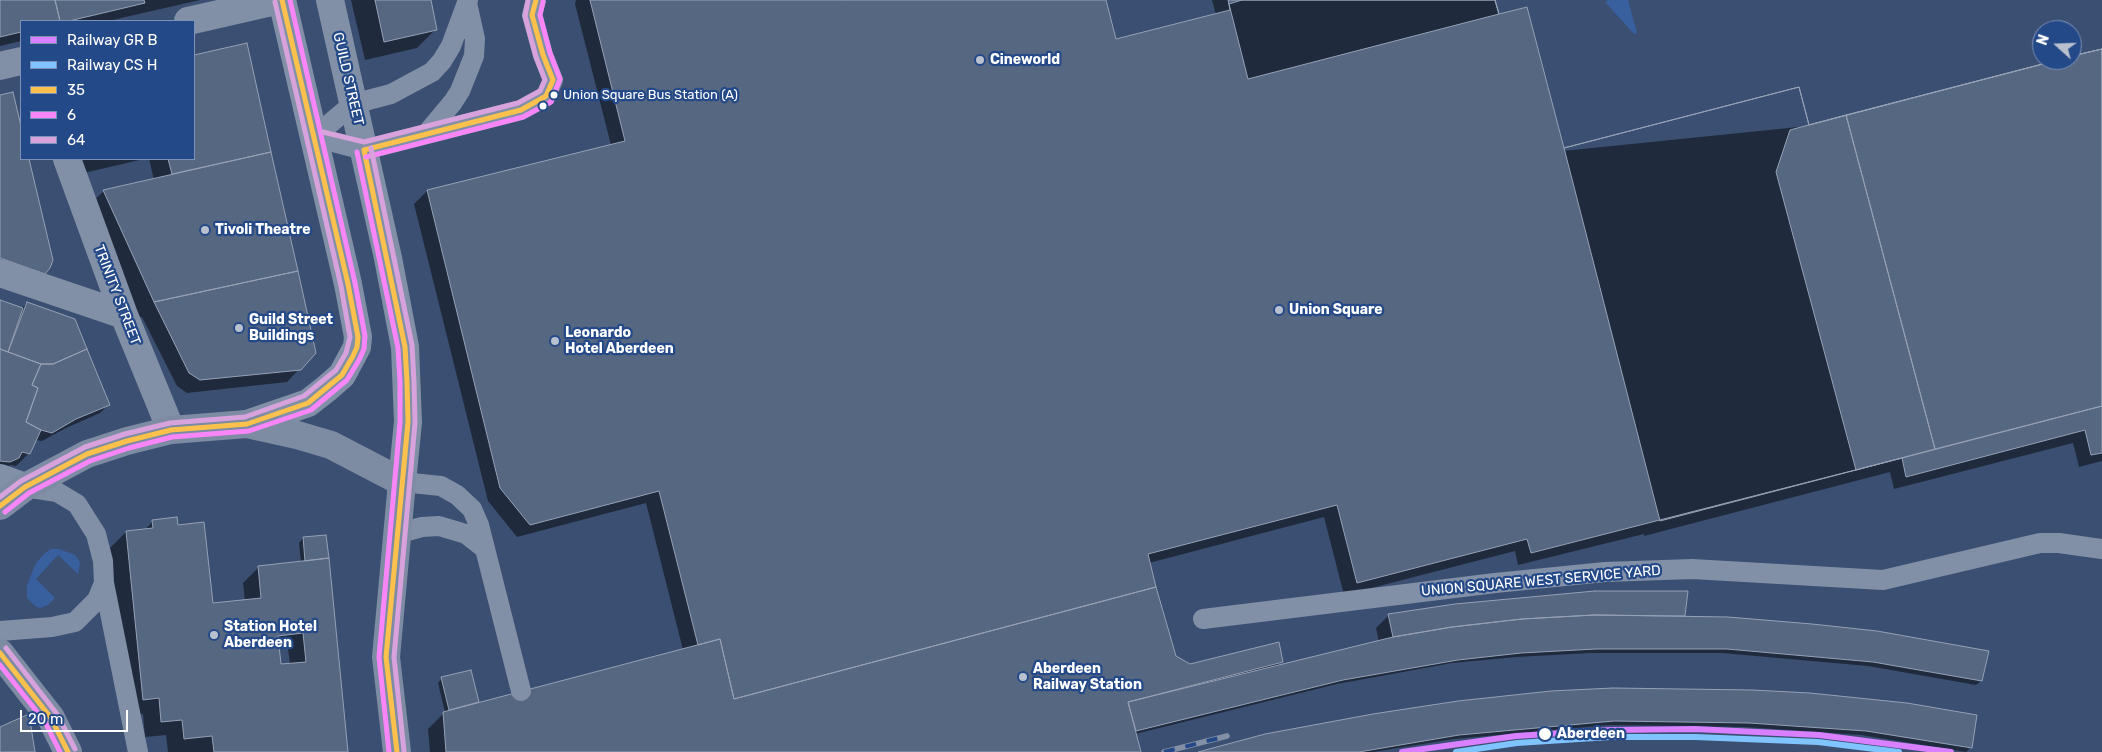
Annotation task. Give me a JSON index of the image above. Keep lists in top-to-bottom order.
{
  "streets": {
    "main road": ["GUILD STREET"],
    "street": ["TRINITY STREET"],
    "lane": ["UNION SQUARE WEST SERVICE YARD"]
  },
  "places": [
    "Cineworld",
    "Union Square Bus Station (A)",
    "Tivoli Theatre",
    "Union Square",
    "Guild Street Buildings",
    "Leonardo Hotel Aberdeen",
    "Station Hotel Aberdeen",
    "Aberdeen Railway Station",
    "Aberdeen"
  ],
  "lines": ["transit line 35", "transit line 6", "transit line 64"],
  "legend": [
    "Railway GR B",
    "Railway CS H",
    "35",
    "6",
    "64"
  ],
  "scale_bar": "20 m",
  "north": "left"
}
